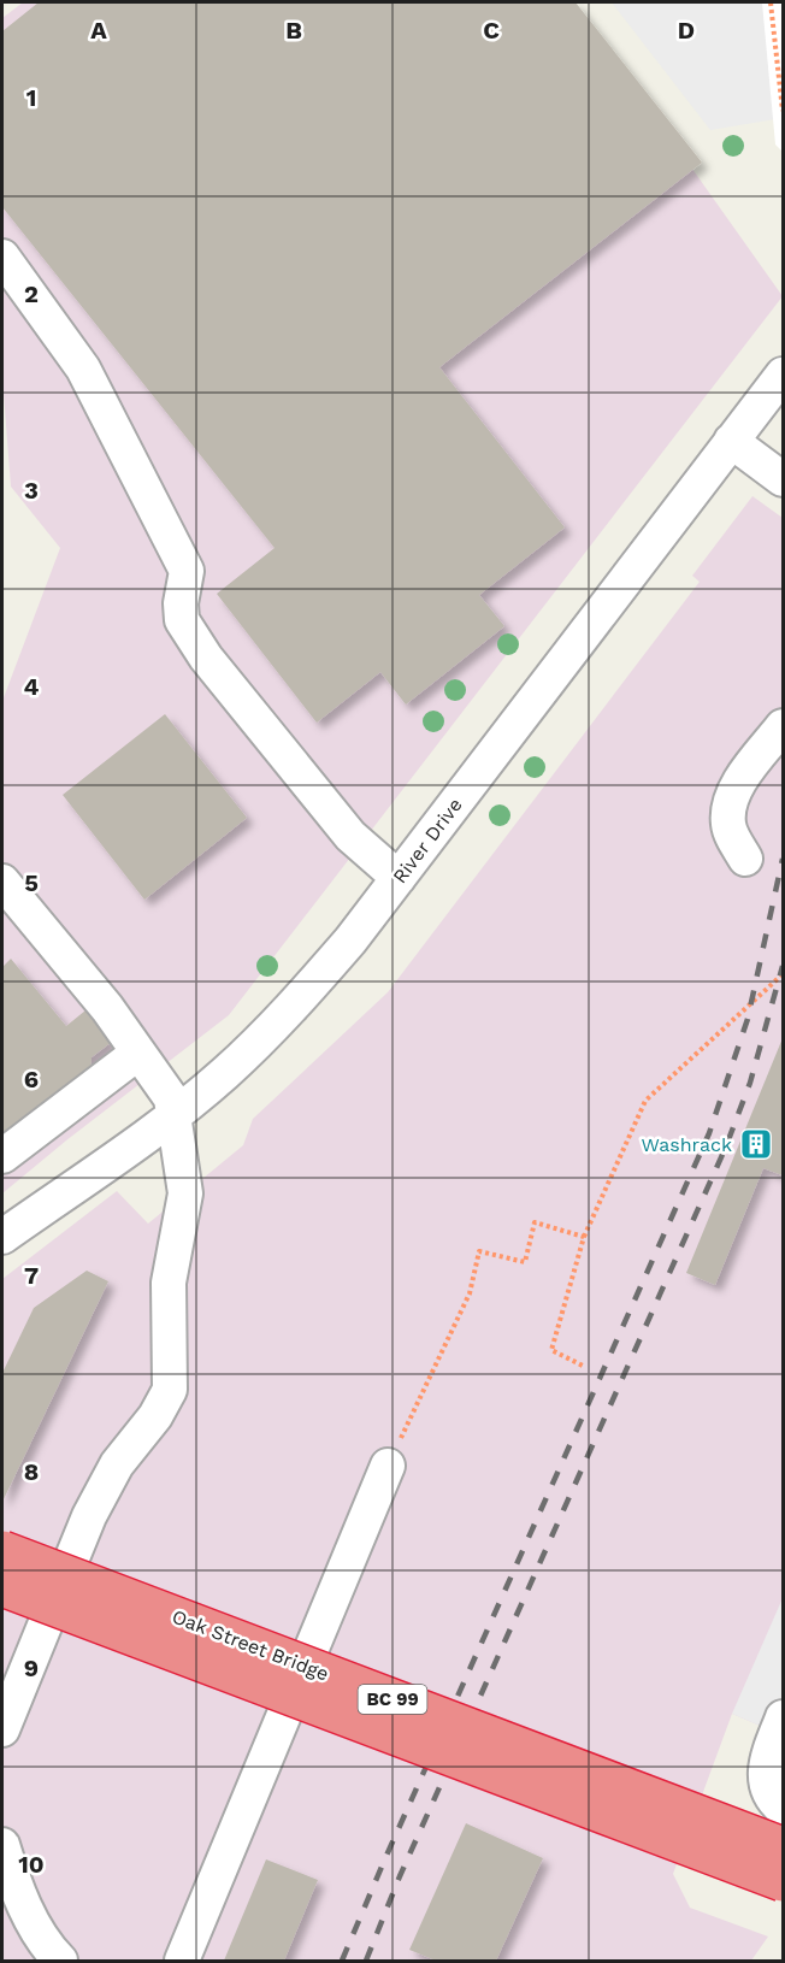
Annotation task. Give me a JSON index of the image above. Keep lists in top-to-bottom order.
{
  "streets": {
    "highway": ["Oak Street Bridge", "BC 99"],
    "street": ["River Drive"]
  },
  "places": {
    "building": ["Washrack"]
  },
  "grid": {
    "columns": [
      "A",
      "B",
      "C",
      "D"
    ],
    "rows": [
      "1",
      "2",
      "3",
      "4",
      "5",
      "6",
      "7",
      "8",
      "9",
      "10"
    ]
  }
}
